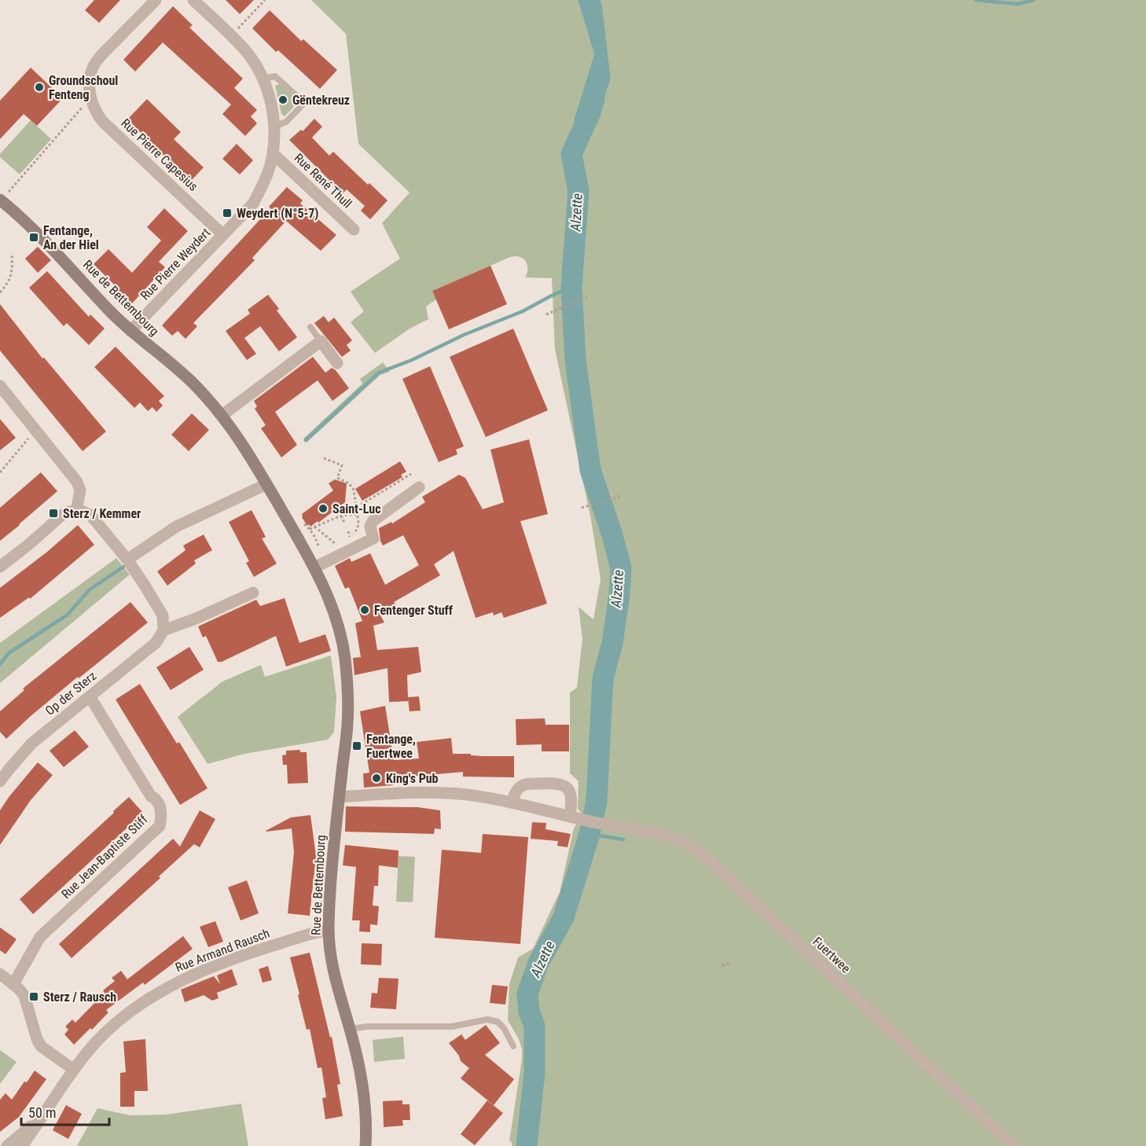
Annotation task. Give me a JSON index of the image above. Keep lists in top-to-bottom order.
{
  "streets": {
    "main road": ["Rue de Bettembourg"],
    "street": [
      "Rue Pierre Capesius",
      "Rue René Thull",
      "Rue Pierre Weydert",
      "Op der Sterz",
      "Rue Jean-Baptiste Stiff",
      "Rue Armand Rausch",
      "Fuertwee"
    ]
  },
  "crossings": [
    ["Rue Pierre Capesius", "Rue Pierre Weydert"],
    ["Rue René Thull", "Rue Pierre Weydert"],
    ["Rue Pierre Weydert", "Rue de Bettembourg"],
    ["Rue de Bettembourg", "Rue Armand Rausch"],
    ["Op der Sterz", "Rue Jean-Baptiste Stiff"]
  ],
  "water": ["Alzette"],
  "places": {
    "other": [
      "Groundschoul Fenteng",
      "Gëntekreuz",
      "Saint-Luc",
      "Fentenger Stuff",
      "King's Pub"
    ],
    "transit": [
      "Weydert (N°5-7)",
      "Fentange, An der Hiel",
      "Sterz / Kemmer",
      "Fentange, Fuertwee",
      "Sterz / Rausch"
    ]
  },
  "scale_bar": "50 m"
}
